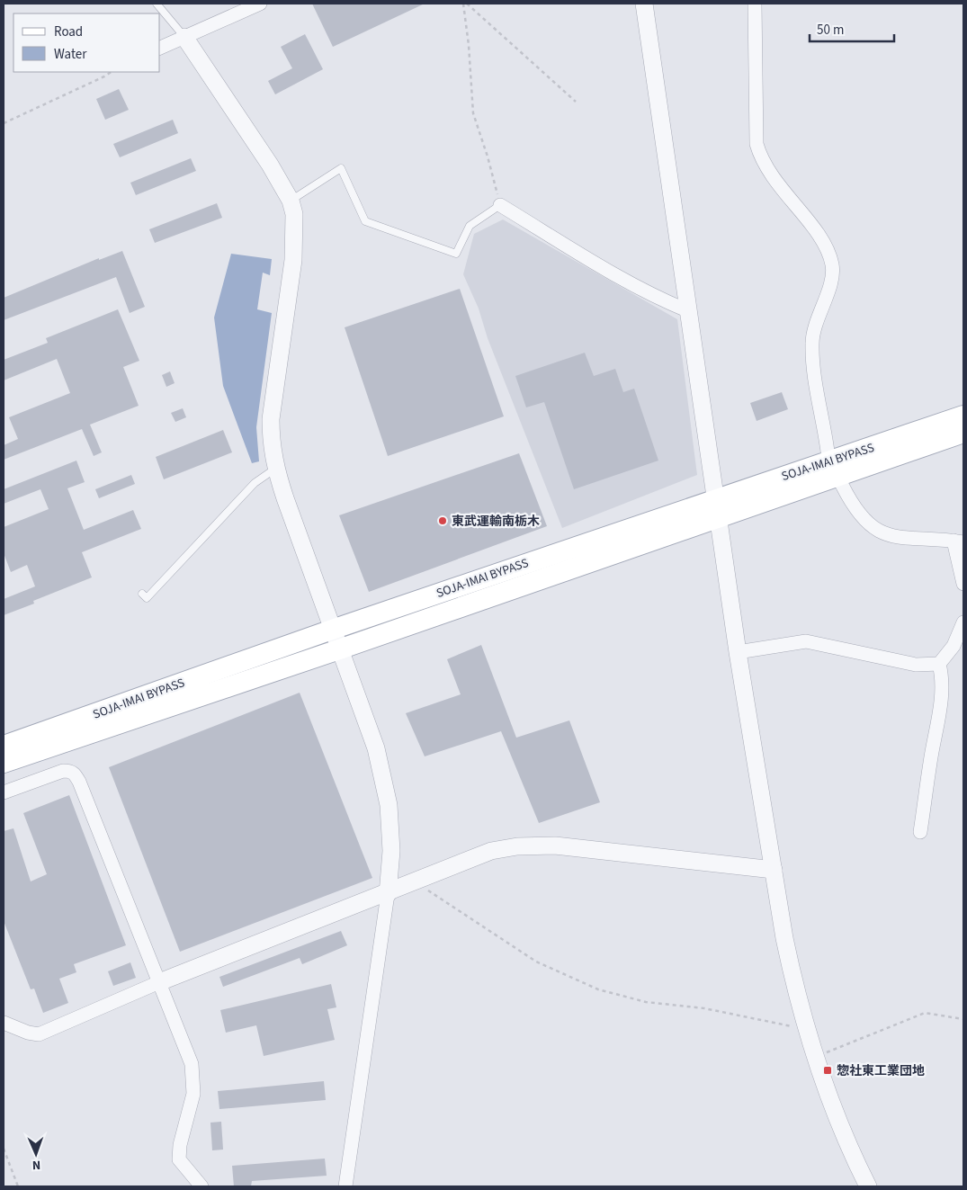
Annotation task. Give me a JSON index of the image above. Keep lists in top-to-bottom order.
{
  "streets": {
    "main road": ["SOJA-IMAI BYPASS"]
  },
  "places": {
    "other": ["東武運輸南栃木"],
    "transit": ["惣社東工業団地"]
  },
  "legend": ["Road", "Water"],
  "scale_bar": "50 m",
  "north": "bottom"
}
